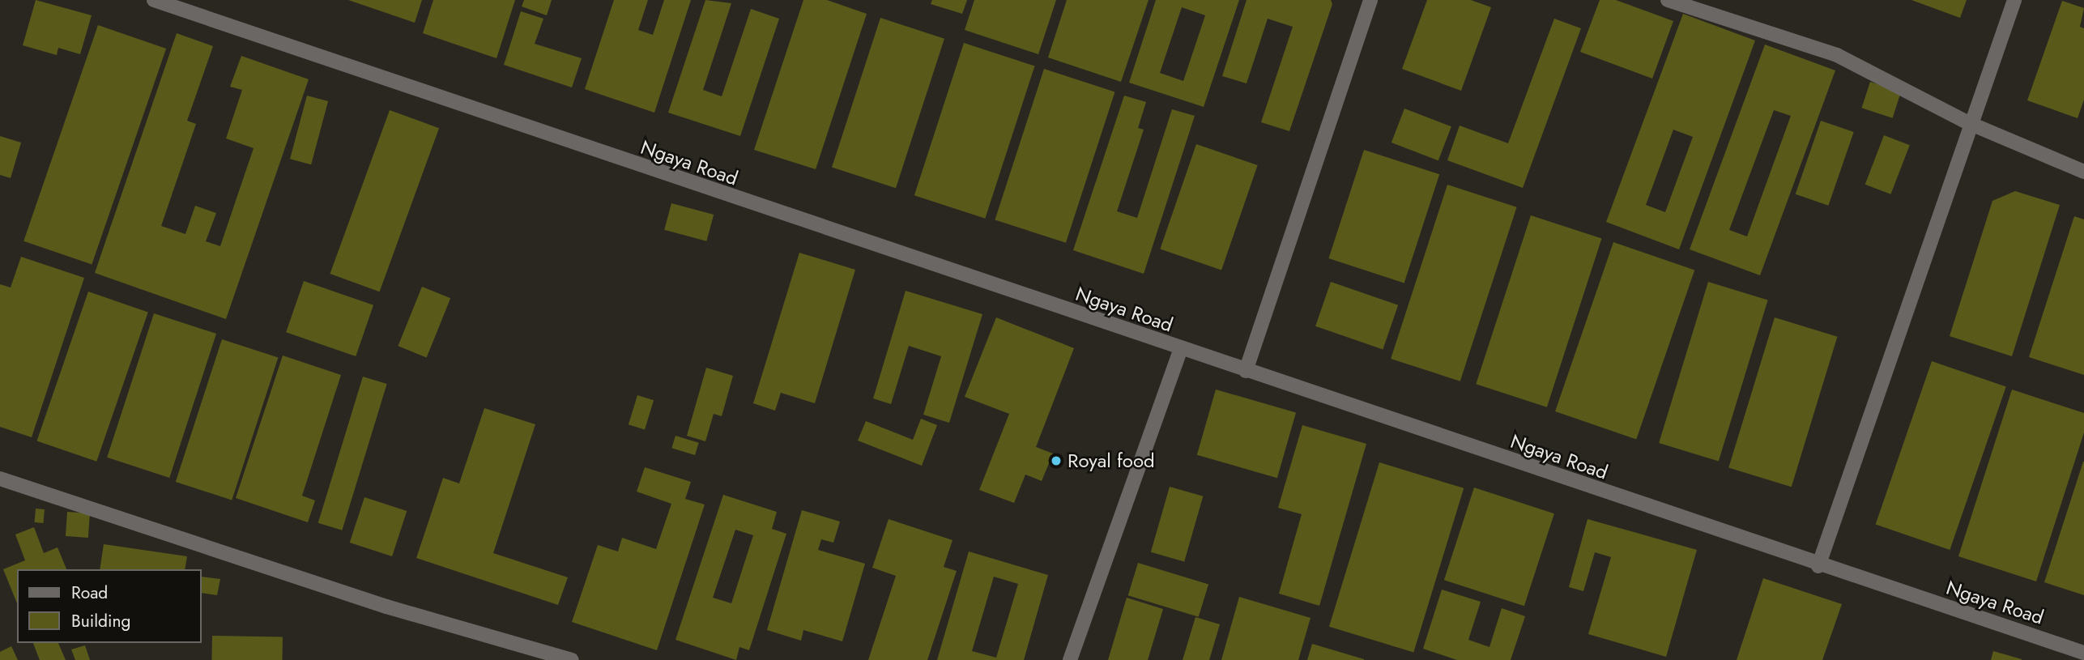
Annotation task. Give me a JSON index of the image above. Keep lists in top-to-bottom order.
{
  "streets": {
    "street": ["Ngaya Road"]
  },
  "places": ["Royal food"],
  "legend": ["Road", "Building"]
}
